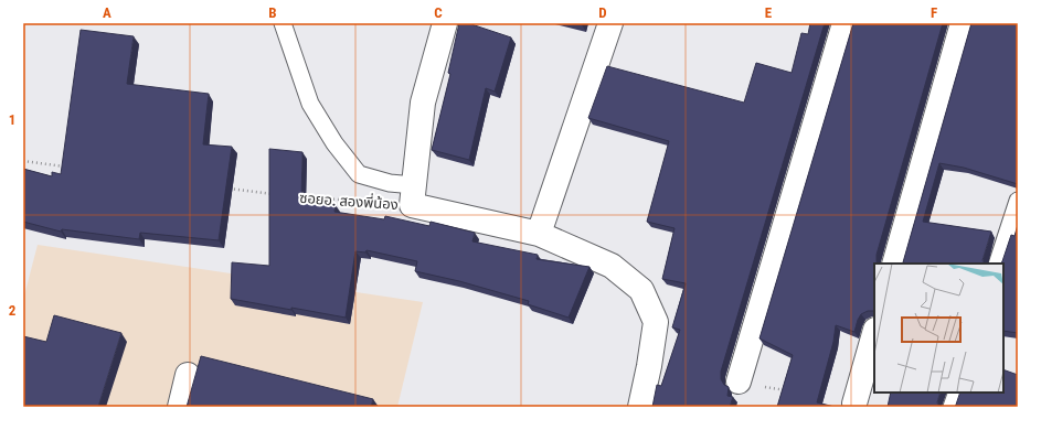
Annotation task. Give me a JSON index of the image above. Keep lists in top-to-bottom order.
{
  "streets": {
    "street": ["ซอยอ. สองพี่น้อง"]
  },
  "grid": {
    "columns": [
      "A",
      "B",
      "C",
      "D",
      "E",
      "F"
    ],
    "rows": ["1", "2"]
  }
}
